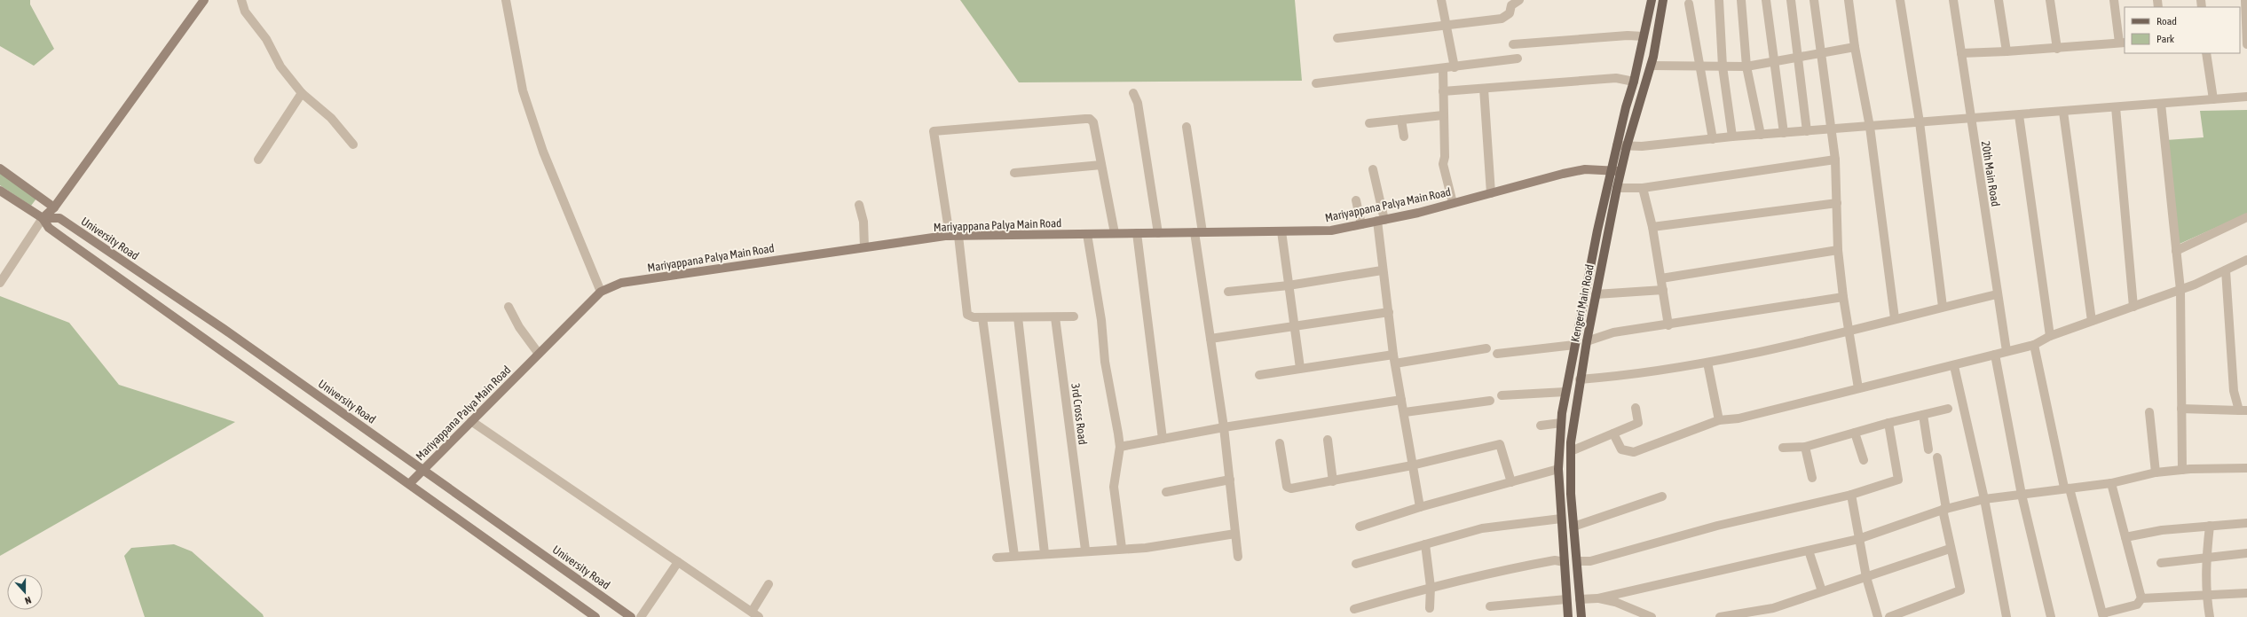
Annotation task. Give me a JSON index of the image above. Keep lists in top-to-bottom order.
{
  "streets": {
    "main road": ["Kengeri Main Road"],
    "street": [
      "20th Main Road",
      "Mariyappana Palya Main Road",
      "University Road",
      "3rd Cross Road"
    ]
  },
  "crossings": [
    ["Mariyappana Palya Main Road", "University Road"],
    ["Mariyappana Palya Main Road", "Kengeri Main Road"]
  ],
  "legend": ["Road", "Park"],
  "north": "bottom"
}
